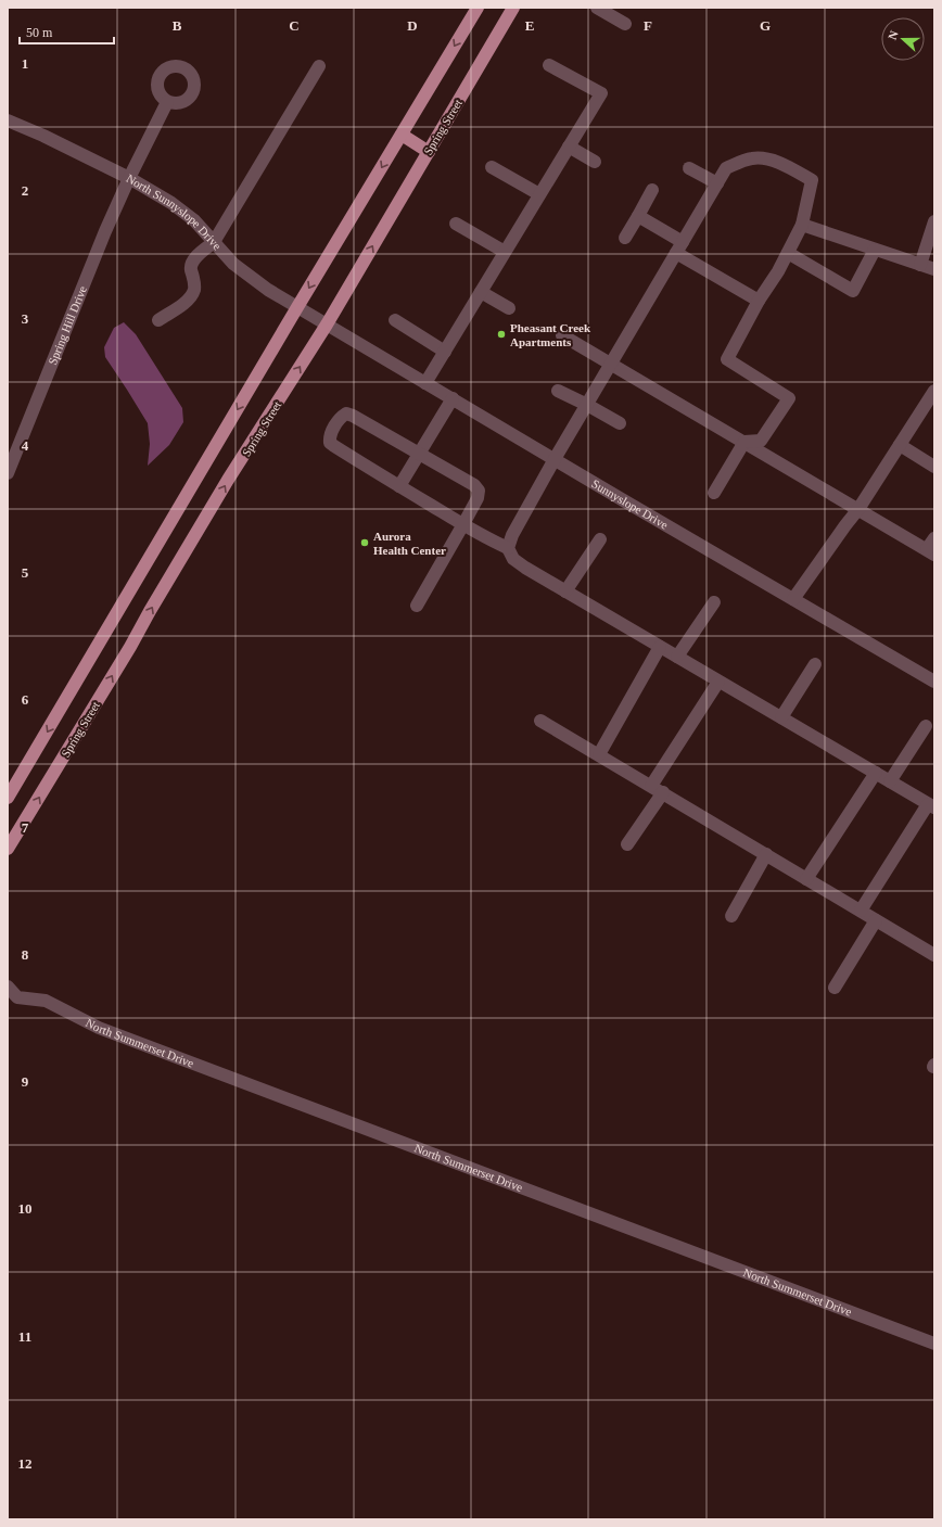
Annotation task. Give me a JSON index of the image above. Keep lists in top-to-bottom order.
{
  "streets": {
    "main road": ["Spring Street"],
    "street": [
      "North Sunnyslope Drive",
      "Spring Hill Drive",
      "Sunnyslope Drive",
      "North Summerset Drive"
    ]
  },
  "crossings": [
    ["Spring Street", "North Sunnyslope Drive"],
    ["Spring Street", "Sunnyslope Drive"],
    ["North Sunnyslope Drive", "Spring Hill Drive"],
    ["North Sunnyslope Drive", "Sunnyslope Drive"]
  ],
  "places": ["Pheasant Creek Apartments", "Aurora Health Center"],
  "scale_bar": "50 m",
  "north": "left",
  "grid": {
    "columns": [
      "B",
      "C",
      "D",
      "E",
      "F",
      "G"
    ],
    "rows": [
      "1",
      "2",
      "3",
      "4",
      "5",
      "6",
      "7",
      "8",
      "9",
      "10",
      "11",
      "12"
    ]
  }
}
